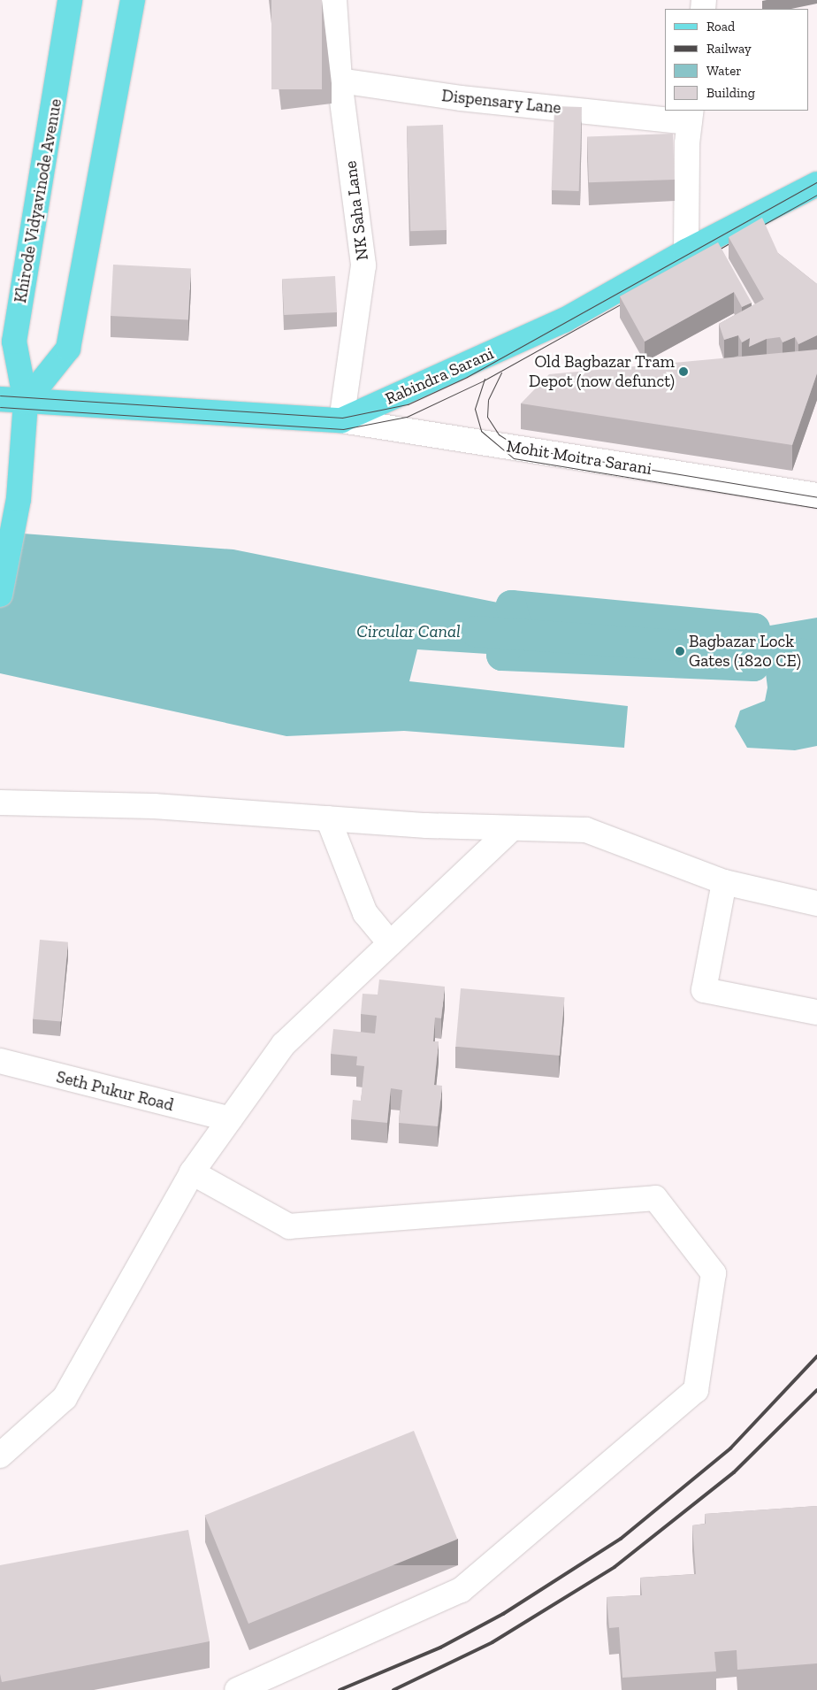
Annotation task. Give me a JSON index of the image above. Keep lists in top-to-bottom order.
{
  "streets": {
    "main road": ["Khirode Vidyavinode Avenue", "Rabindra Sarani"],
    "street": [
      "Dispensary Lane",
      "NK Saha Lane",
      "Mohit Moitra Sarani",
      "Seth Pukur Road"
    ]
  },
  "crossings": [
    ["Dispensary Lane", "NK Saha Lane"],
    ["Khirode Vidyavinode Avenue", "Rabindra Sarani"],
    ["NK Saha Lane", "Rabindra Sarani"],
    ["NK Saha Lane", "Mohit Moitra Sarani"],
    ["Rabindra Sarani", "Mohit Moitra Sarani"]
  ],
  "water": ["Circular Canal"],
  "places": ["Old Bagbazar Tram Depot (now defunct)", "Bagbazar Lock Gates (1820 CE)"],
  "legend": [
    "Road",
    "Railway",
    "Water",
    "Building"
  ]
}
